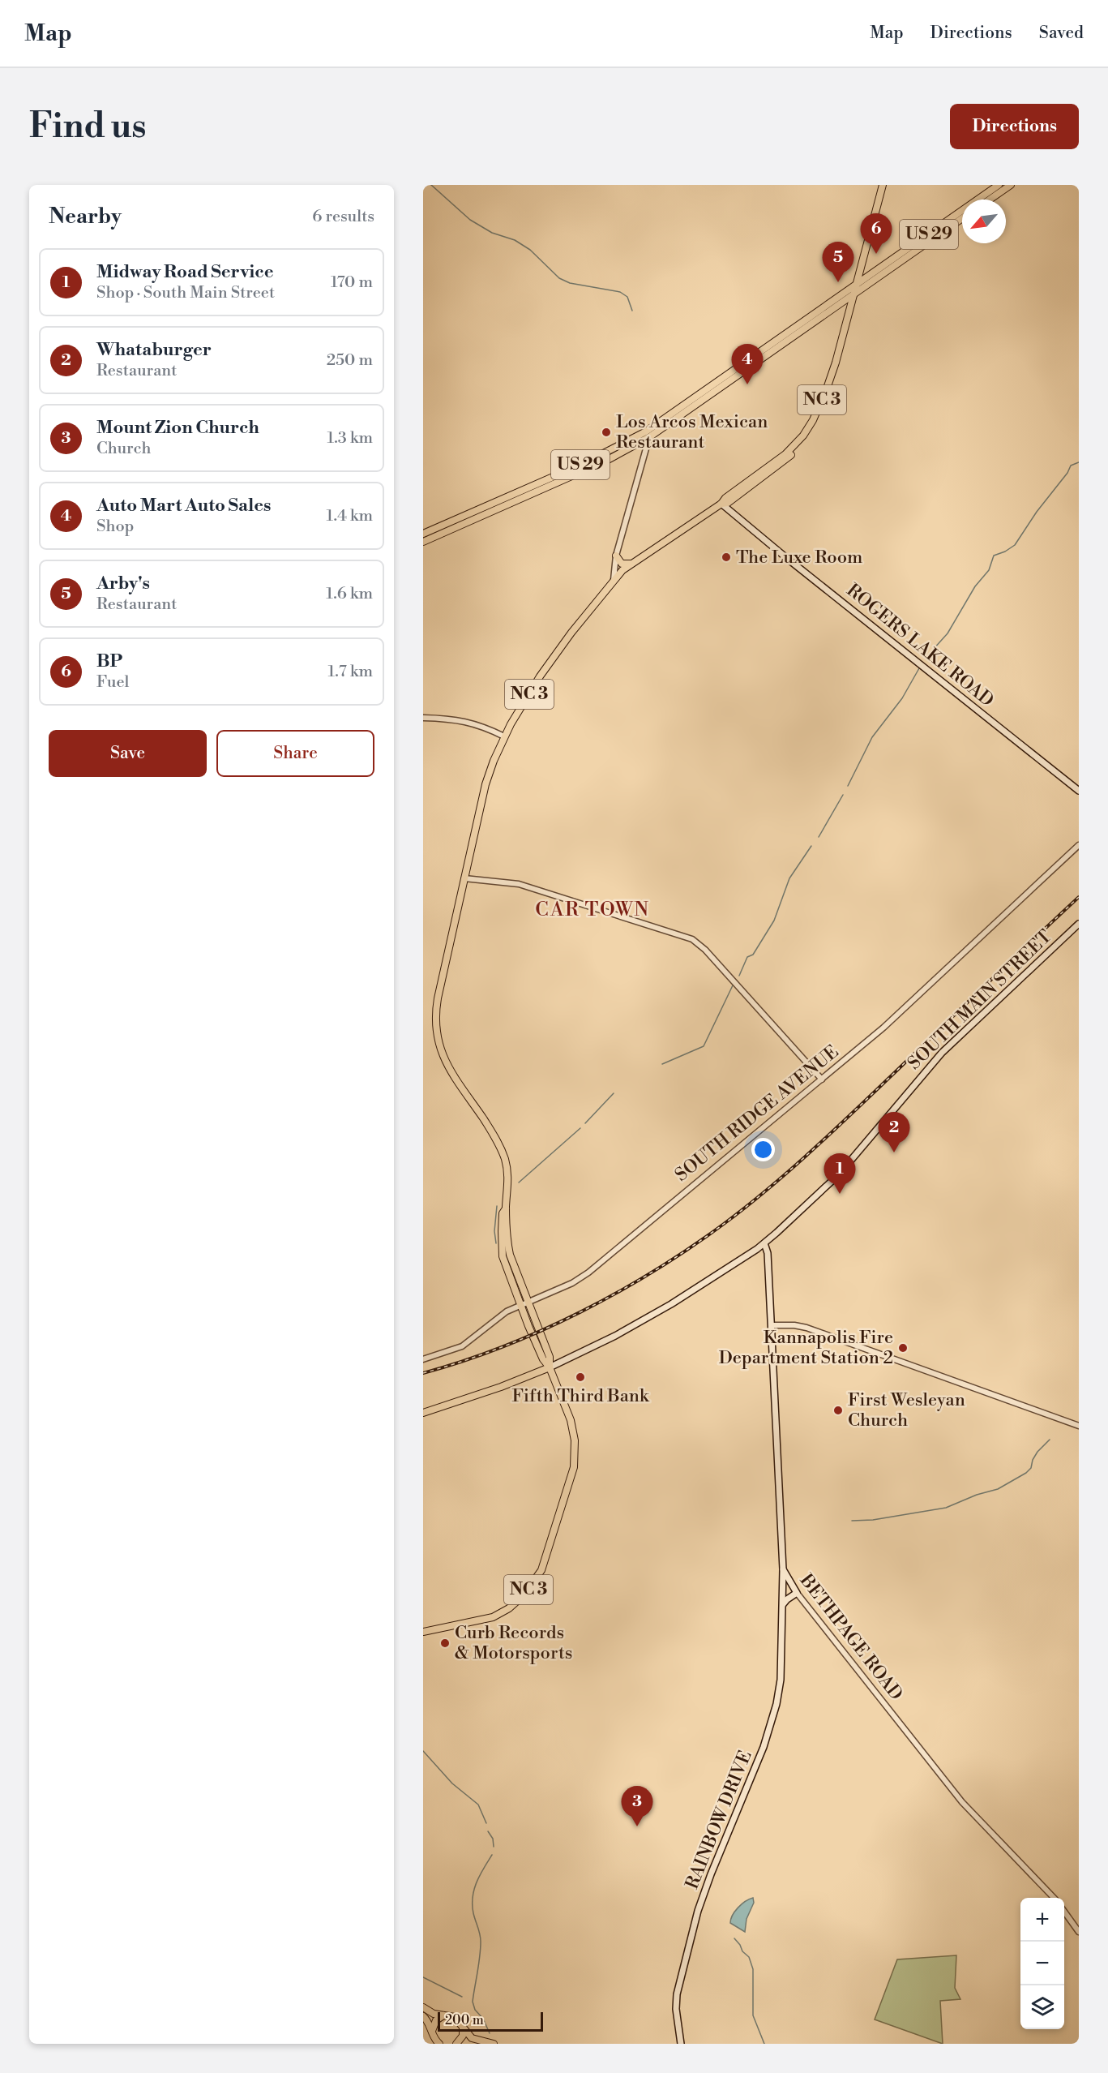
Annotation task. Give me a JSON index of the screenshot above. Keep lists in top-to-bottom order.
{
  "streets": {
    "main road": [
      "US 29",
      "NC 3",
      "ROGERS LAKE ROAD",
      "SOUTH MAIN STREET",
      "BETHPAGE ROAD",
      "RAINBOW DRIVE"
    ],
    "street": ["SOUTH RIDGE AVENUE"]
  },
  "crossings": [
    ["US 29", "NC 3"],
    ["NC 3", "ROGERS LAKE ROAD"],
    ["NC 3", "SOUTH MAIN STREET"],
    ["NC 3", "SOUTH RIDGE AVENUE"],
    ["SOUTH MAIN STREET", "BETHPAGE ROAD"],
    ["BETHPAGE ROAD", "RAINBOW DRIVE"]
  ],
  "districts": ["CAR TOWN"],
  "places": [
    "Los Arcos Mexican Restaurant",
    "The Luxe Room",
    "Kannapolis Fire Department Station 2",
    "Fifth Third Bank",
    "First Wesleyan Church",
    "Curb Records & Motorsports"
  ],
  "scale_bar": "200 m",
  "north": "bottom left",
  "page": {
    "header": "Map",
    "nav": ["Map", "Directions", "Saved"],
    "buttons": [
      "Directions",
      ["Save", "Share"]
    ],
    "title": "Find us",
    "heading": ["Nearby", "6 results"],
    "pins": [
      "6",
      "5",
      "4",
      "2",
      "1",
      "3"
    ],
    "list": [
      {
        "mark": "1",
        "name": "Midway Road Service",
        "note": "Shop · South Main Street",
        "value": "170 m"
      },
      {
        "mark": "2",
        "name": "Whataburger",
        "note": "Restaurant",
        "value": "250 m"
      },
      {
        "mark": "3",
        "name": "Mount Zion Church",
        "note": "Church",
        "value": "1.3 km"
      },
      {
        "mark": "4",
        "name": "Auto Mart Auto Sales",
        "note": "Shop",
        "value": "1.4 km"
      },
      {
        "mark": "5",
        "name": "Arby's",
        "note": "Restaurant",
        "value": "1.6 km"
      },
      {
        "mark": "6",
        "name": "BP",
        "note": "Fuel",
        "value": "1.7 km"
      }
    ],
    "map_buttons": ["+", "−"],
    "scale": "200 m"
  }
}
